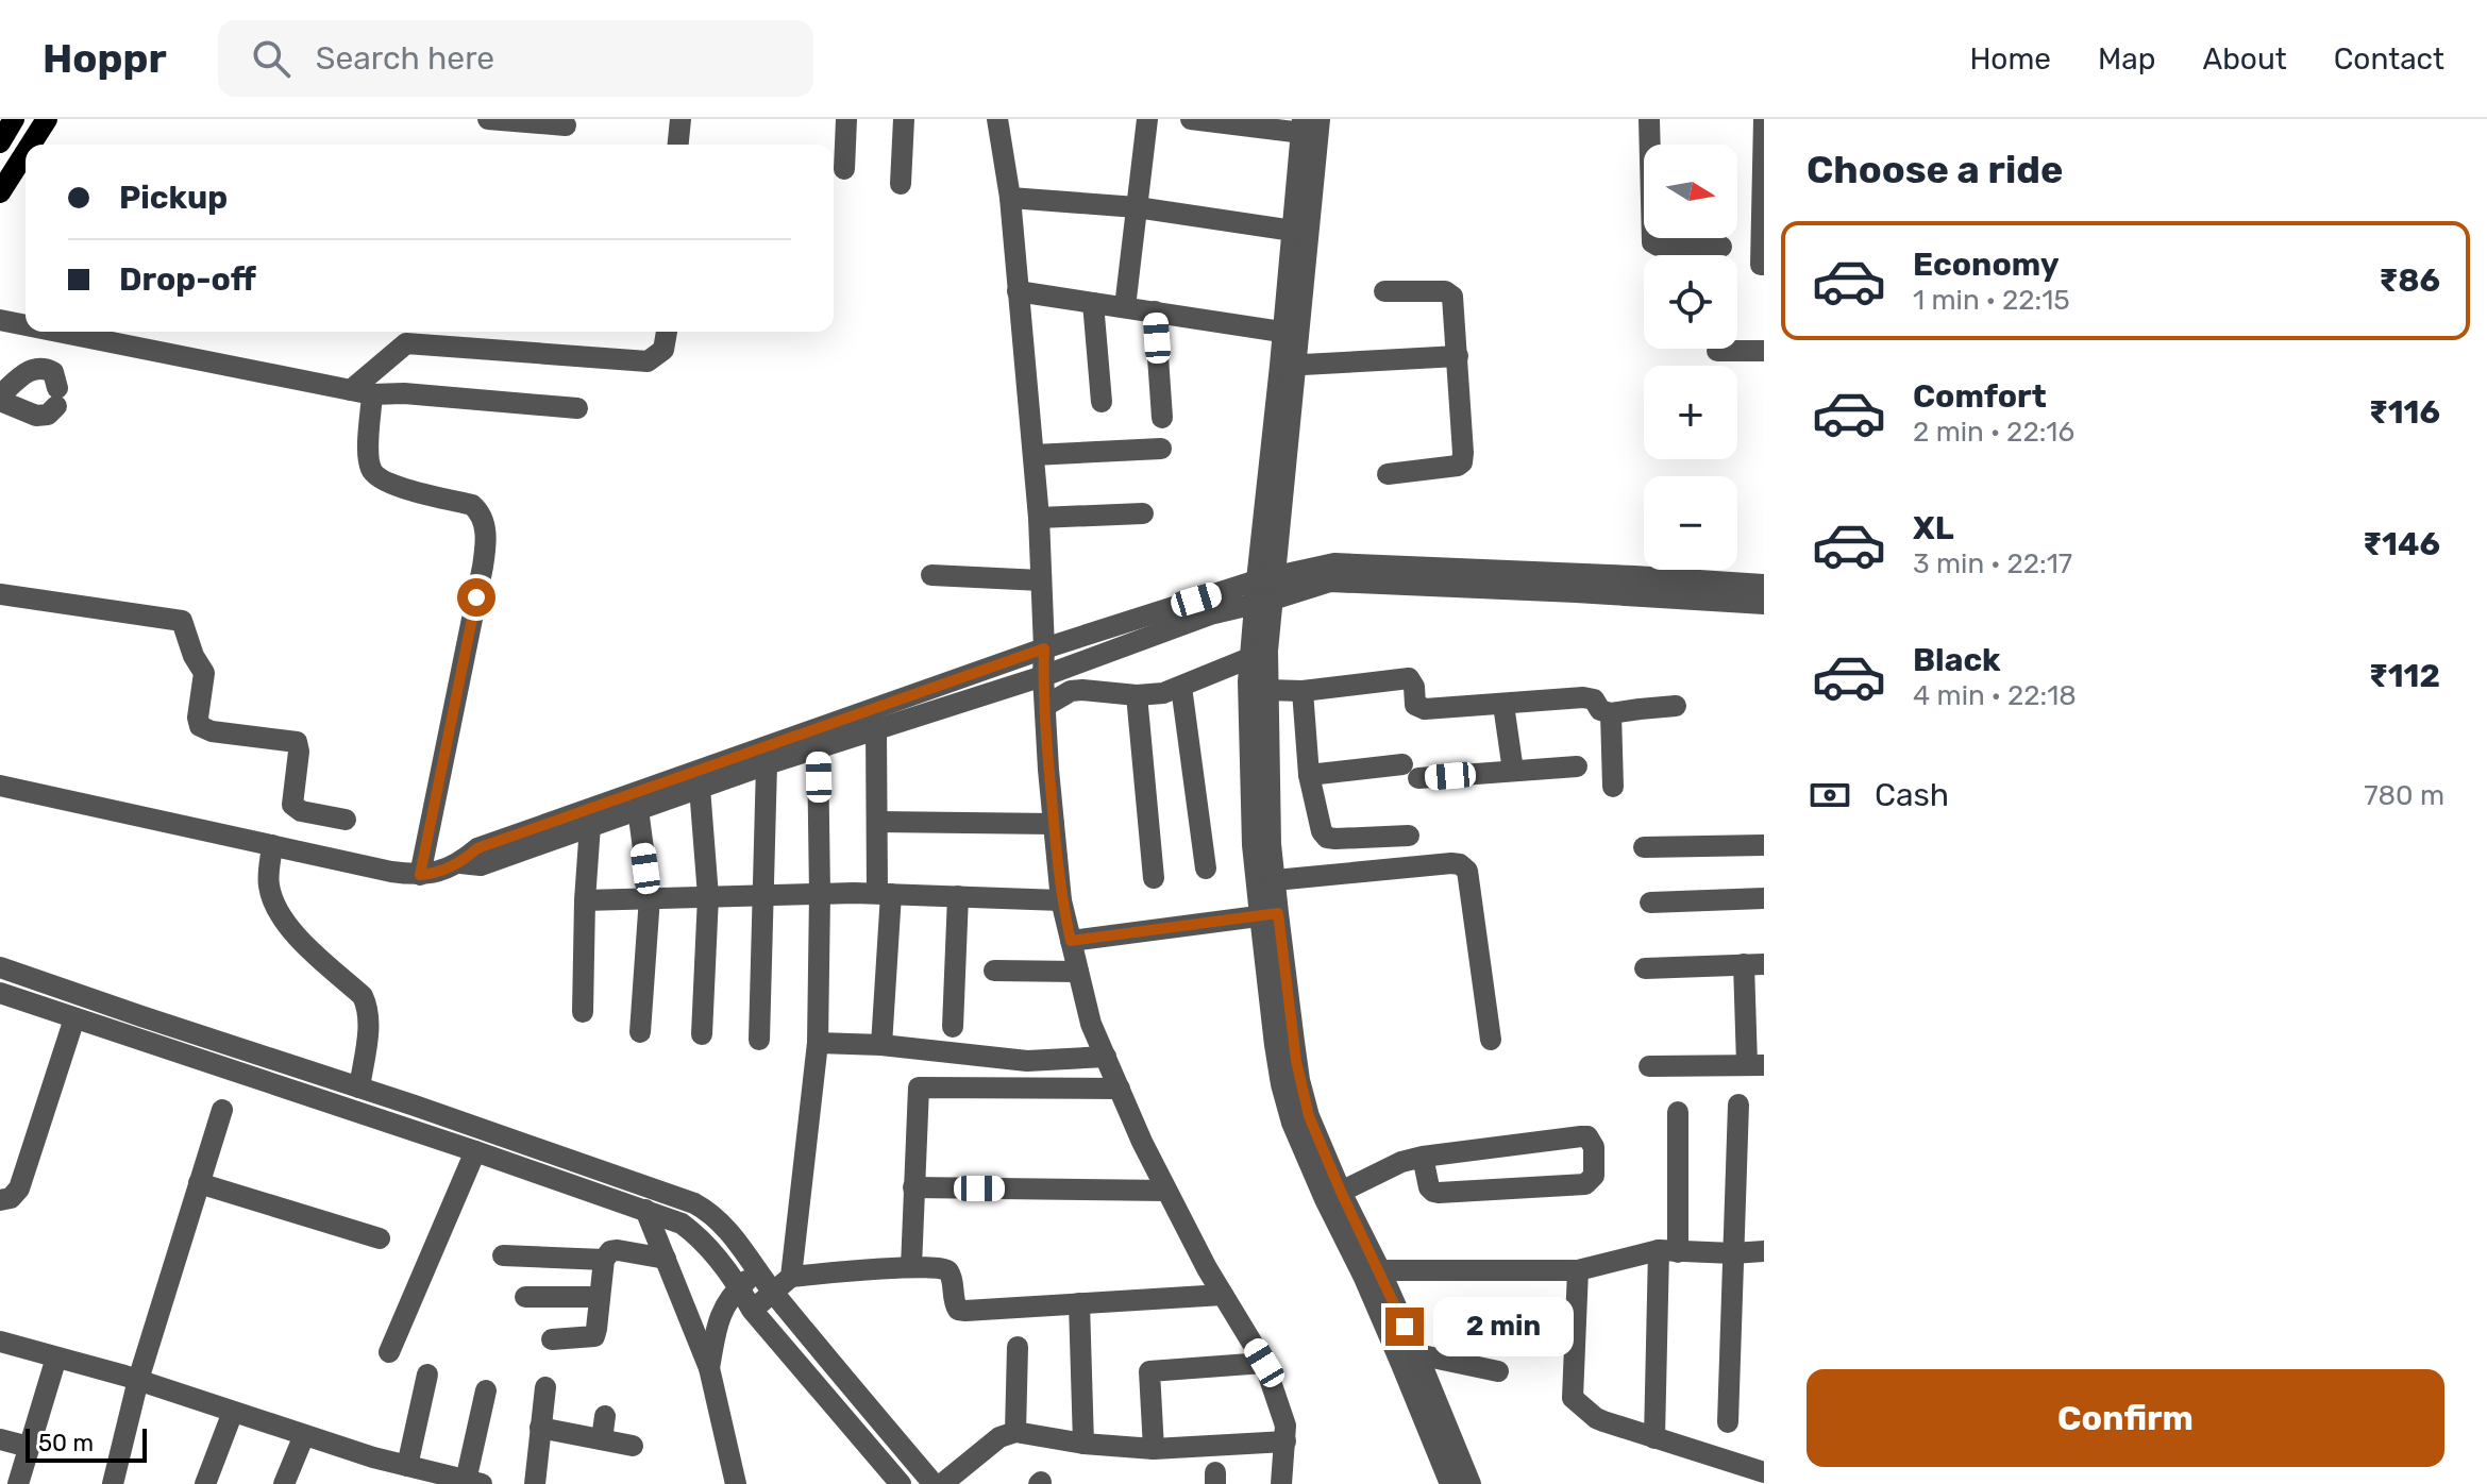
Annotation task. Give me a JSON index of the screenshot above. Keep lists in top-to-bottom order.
{
  "scale_bar": "50 m",
  "north": "right",
  "page": {
    "header": "Hoppr",
    "search": "Search here",
    "nav": [
      "Home",
      "Map",
      "About",
      "Contact"
    ],
    "heading": "Choose a ride",
    "map_buttons": ["+", "−"],
    "banner": ["Pickup", "Drop-off"],
    "list": [
      {
        "name": "Economy",
        "note": "1 min · 22:15",
        "value": "₹86"
      },
      {
        "name": "Comfort",
        "note": "2 min · 22:16",
        "value": "₹116"
      },
      {
        "name": "XL",
        "note": "3 min · 22:17",
        "value": "₹146"
      },
      {
        "name": "Black",
        "note": "4 min · 22:18",
        "value": "₹112"
      }
    ],
    "pay": ["Cash", "780 m"],
    "bubble": "2 min",
    "buttons": "Confirm",
    "scale": "50 m"
  }
}
